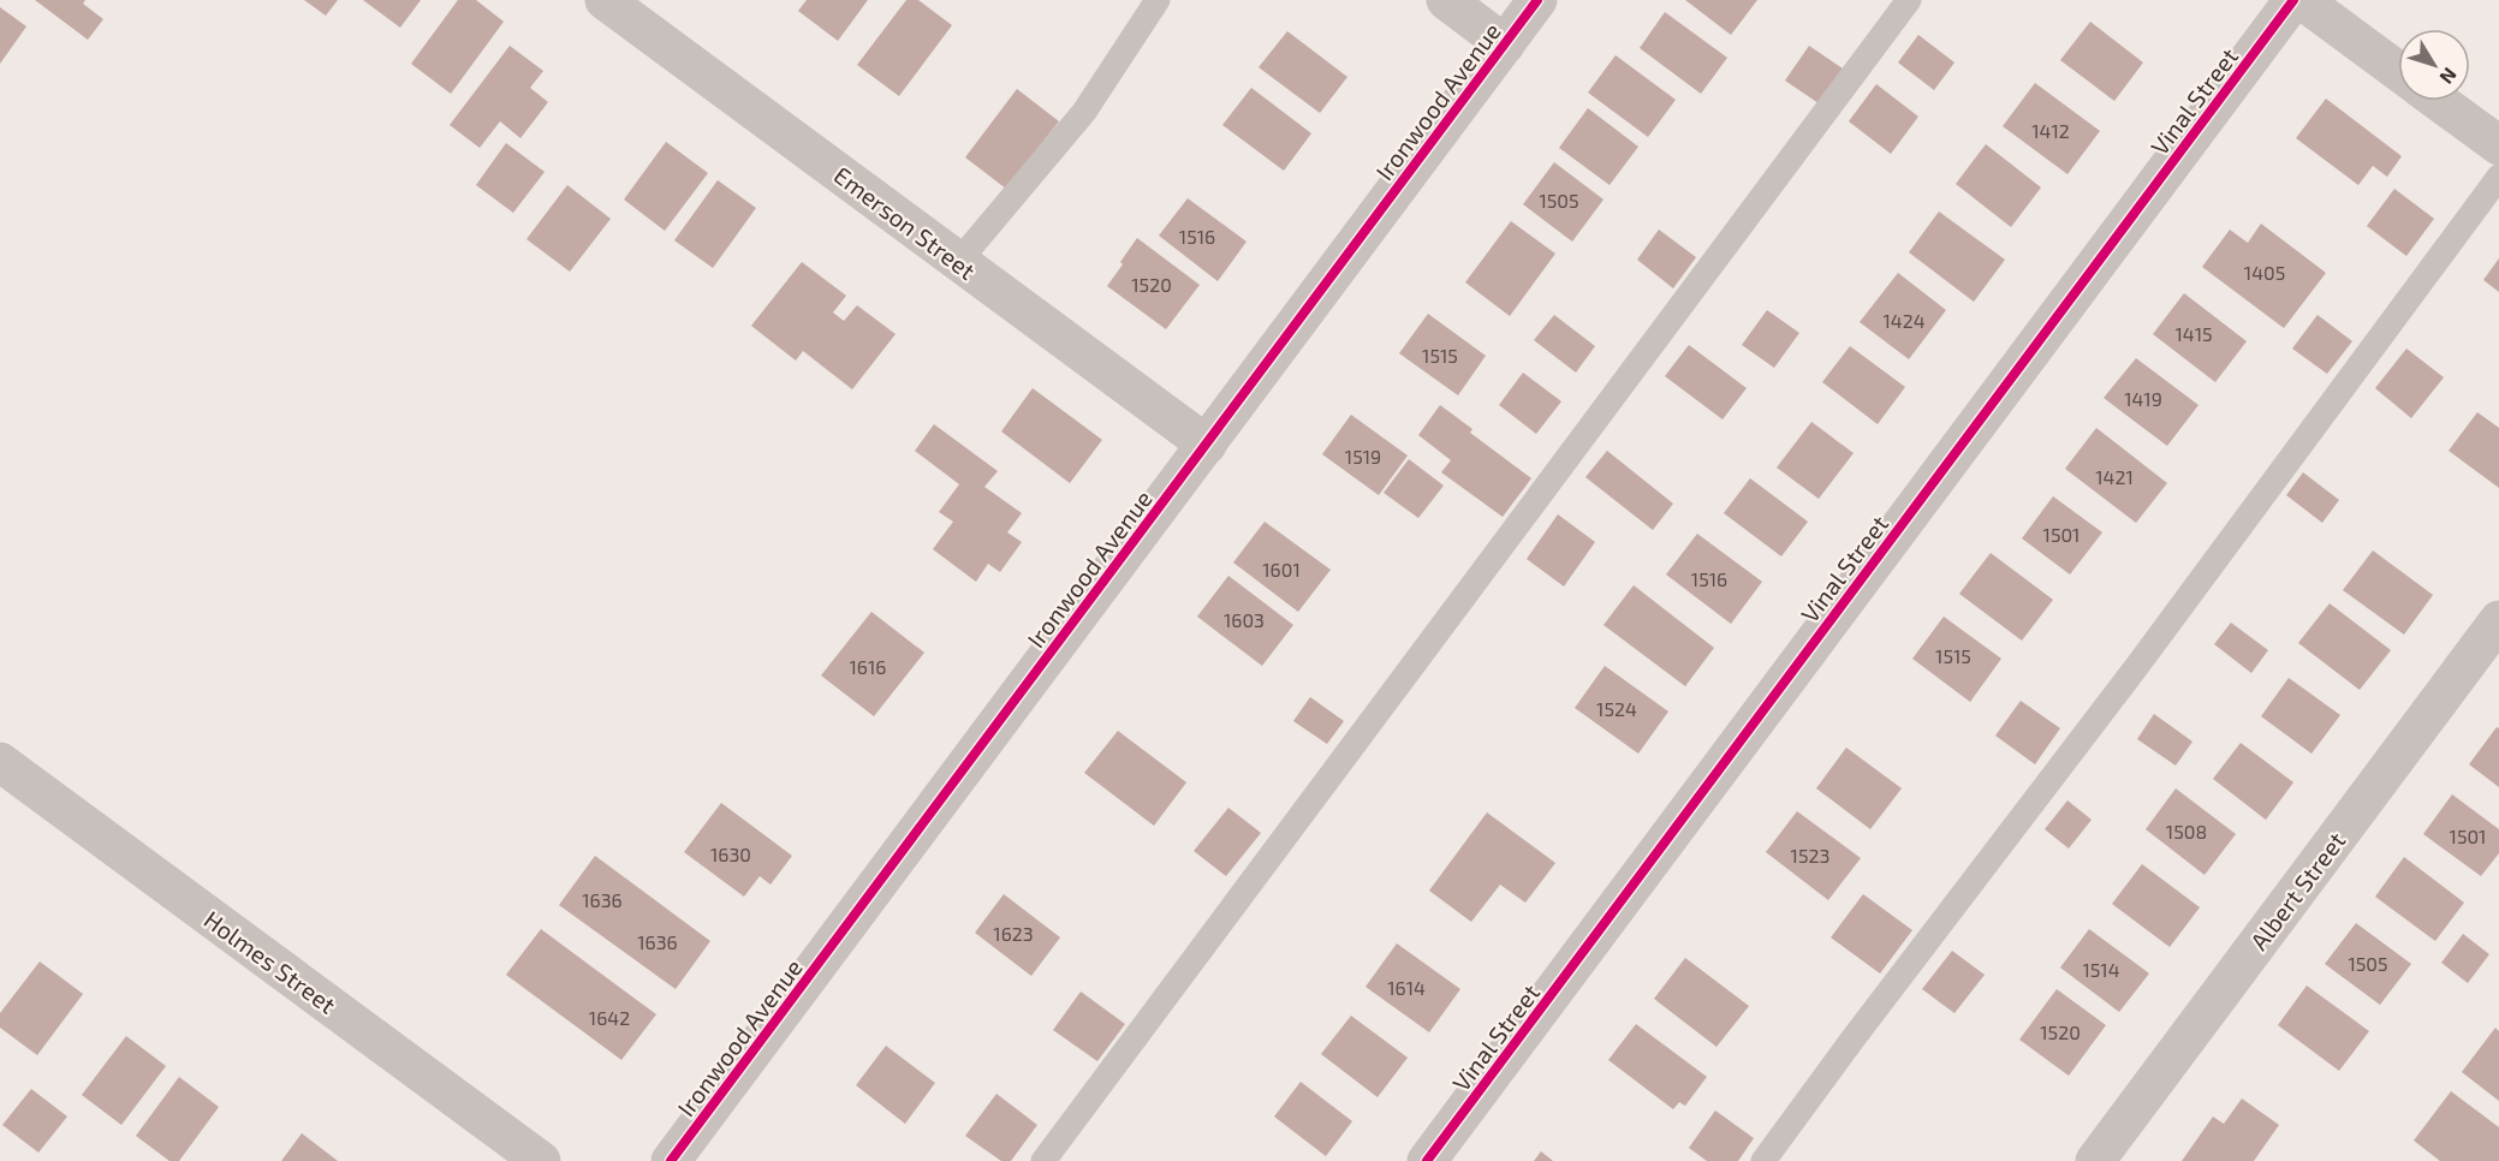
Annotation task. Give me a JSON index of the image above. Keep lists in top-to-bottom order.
{
  "streets": {
    "street": [
      "Ironwood Avenue",
      "Vinal Street",
      "Emerson Street",
      "Albert Street",
      "Holmes Street"
    ]
  },
  "crossings": [
    ["Ironwood Avenue", "Emerson Street"]
  ],
  "house_numbers": [
    "1412",
    "1505",
    "1516",
    "1405",
    "1520",
    "1424",
    "1415",
    "1515",
    "1419",
    "1519",
    "1421",
    "1501",
    "1601",
    "1516",
    "1603",
    "1515",
    "1616",
    "1524",
    "1508",
    "1501",
    "1630",
    "1523",
    "1636",
    "1623",
    "1636",
    "1505",
    "1514",
    "1614",
    "1642",
    "1520"
  ],
  "north": "bottom right"
}
